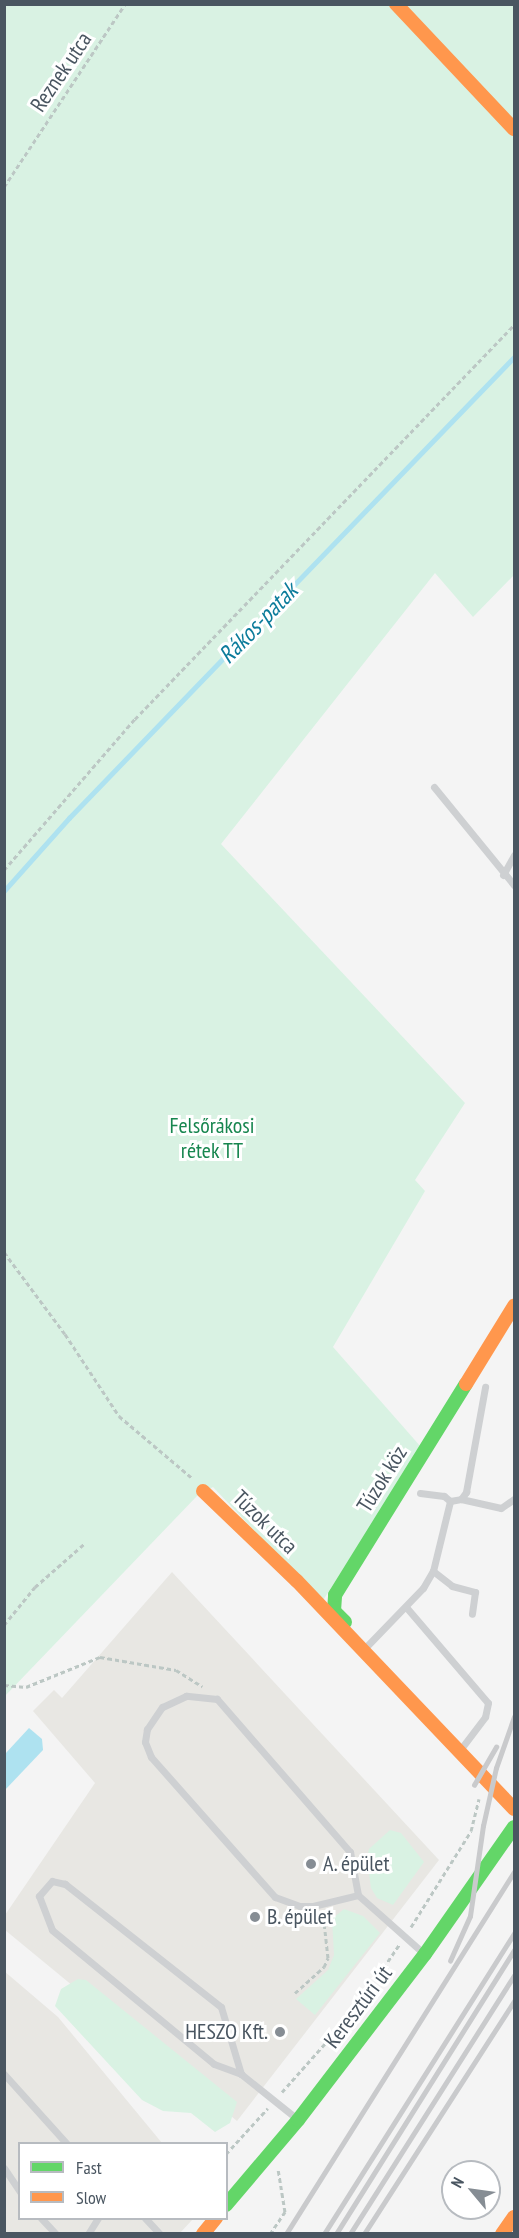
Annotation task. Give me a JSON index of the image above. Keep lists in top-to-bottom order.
{
  "streets": {
    "street": ["Túzok köz", "Túzok utca", "Keresztúri út"],
    "path": ["Reznek utca"]
  },
  "crossings": [
    ["Túzok köz", "Túzok utca"]
  ],
  "water": ["Rákos-patak"],
  "parks": ["Felsőrákosi rétek TT"],
  "places": ["A. épület", "B. épület", "HESZO Kft."],
  "legend": ["Fast", "Slow"],
  "north": "top left"
}
